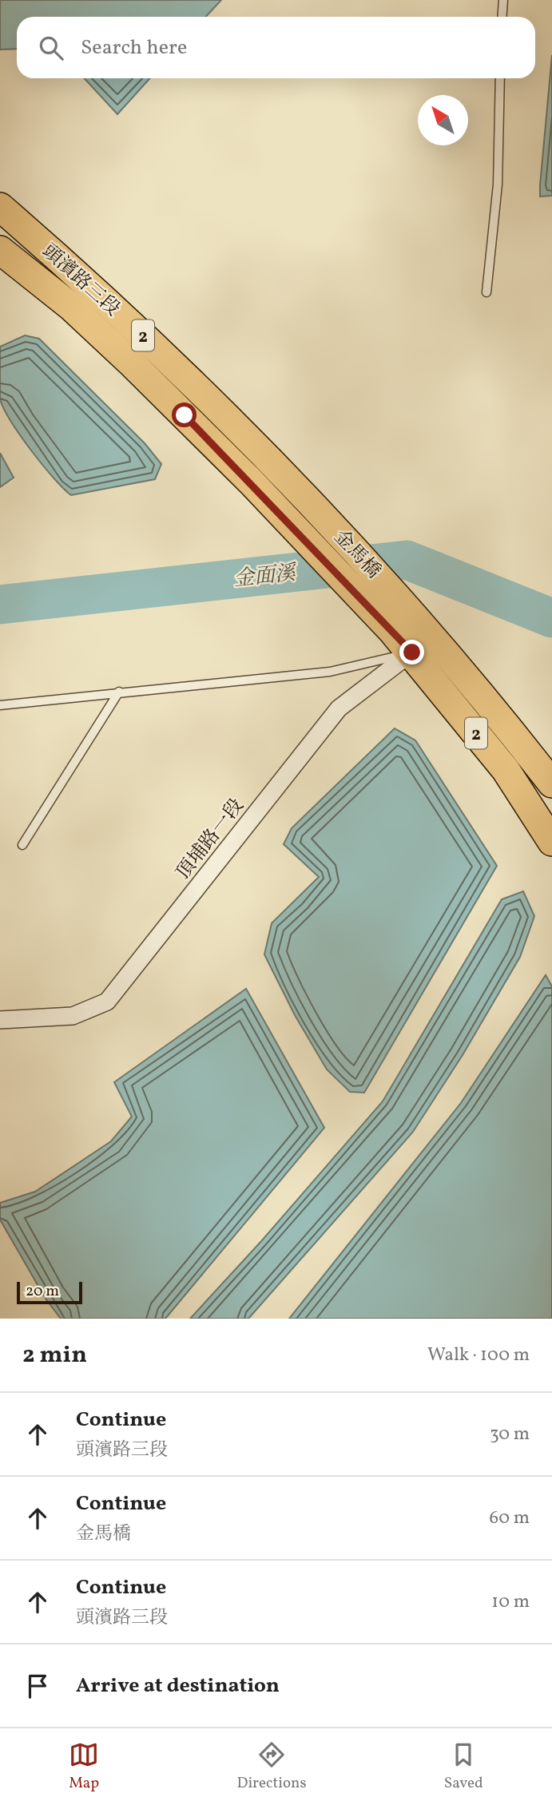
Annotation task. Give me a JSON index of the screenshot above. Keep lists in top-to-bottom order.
{
  "streets": {
    "main road": ["頭濱路三段", "2", "金馬橋"],
    "street": ["頂埔路一段"]
  },
  "crossings": [
    ["頭濱路三段", "金馬橋"],
    ["2", "金馬橋"],
    ["2", "頂埔路一段"],
    ["金馬橋", "頂埔路一段"]
  ],
  "water": ["金面溪"],
  "scale_bar": "20 m",
  "north": "top left",
  "page": {
    "search": "Search here",
    "scale": "20 m",
    "heading": ["2 min", "Walk · 100 m"],
    "list": [
      ["Continue", "頭濱路三段", "30 m"],
      ["Continue", "金馬橋", "60 m"],
      ["Continue", "頭濱路三段", "10 m"],
      "Arrive at destination"
    ],
    "nav": ["Map", "Directions", "Saved"]
  }
}
